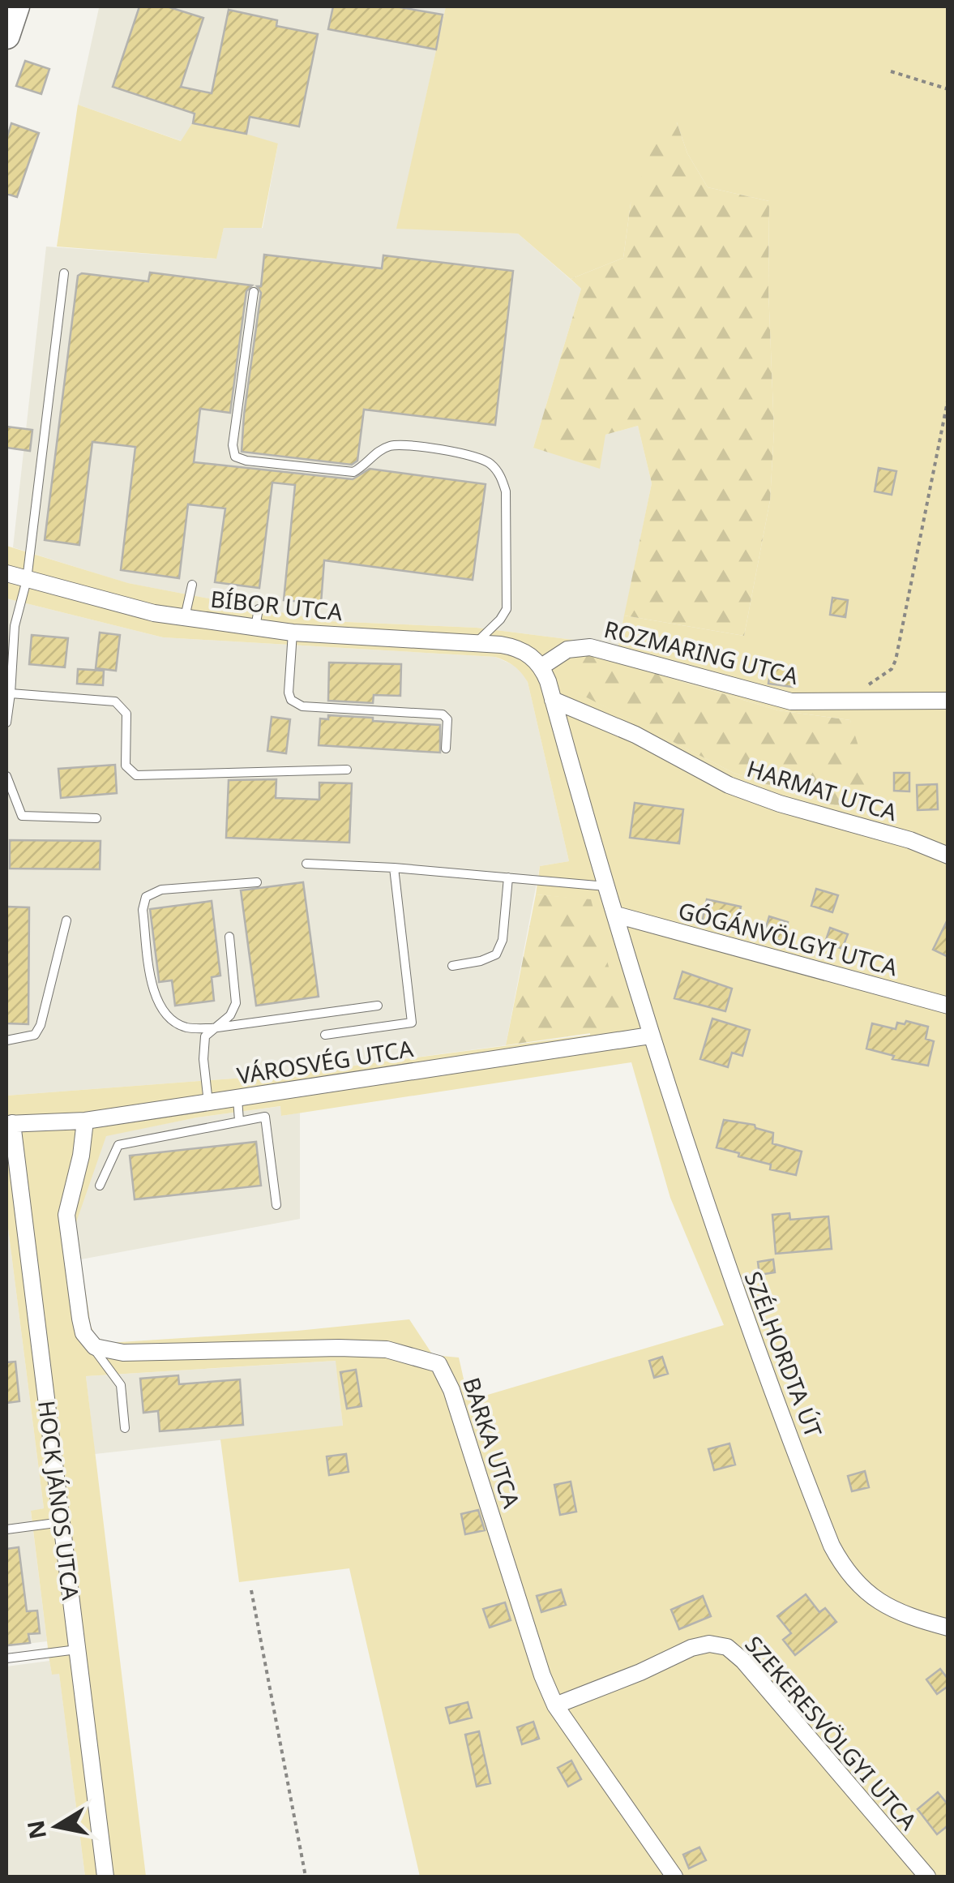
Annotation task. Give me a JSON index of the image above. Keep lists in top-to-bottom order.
{
  "streets": {
    "street": [
      "BÍBOR UTCA",
      "ROZMARING UTCA",
      "HARMAT UTCA",
      "GÓGÁNVÖLGYI UTCA",
      "VÁROSVÉG UTCA",
      "SZÉLHORDTA ÚT",
      "BARKA UTCA",
      "HOCK JÁNOS UTCA",
      "SZEKERESVÖLGYI UTCA"
    ]
  },
  "crossings": [
    ["BÍBOR UTCA", "ROZMARING UTCA"],
    ["VÁROSVÉG UTCA", "SZÉLHORDTA ÚT"],
    ["VÁROSVÉG UTCA", "HOCK JÁNOS UTCA"],
    ["BARKA UTCA", "SZEKERESVÖLGYI UTCA"]
  ],
  "north": "left"
}
